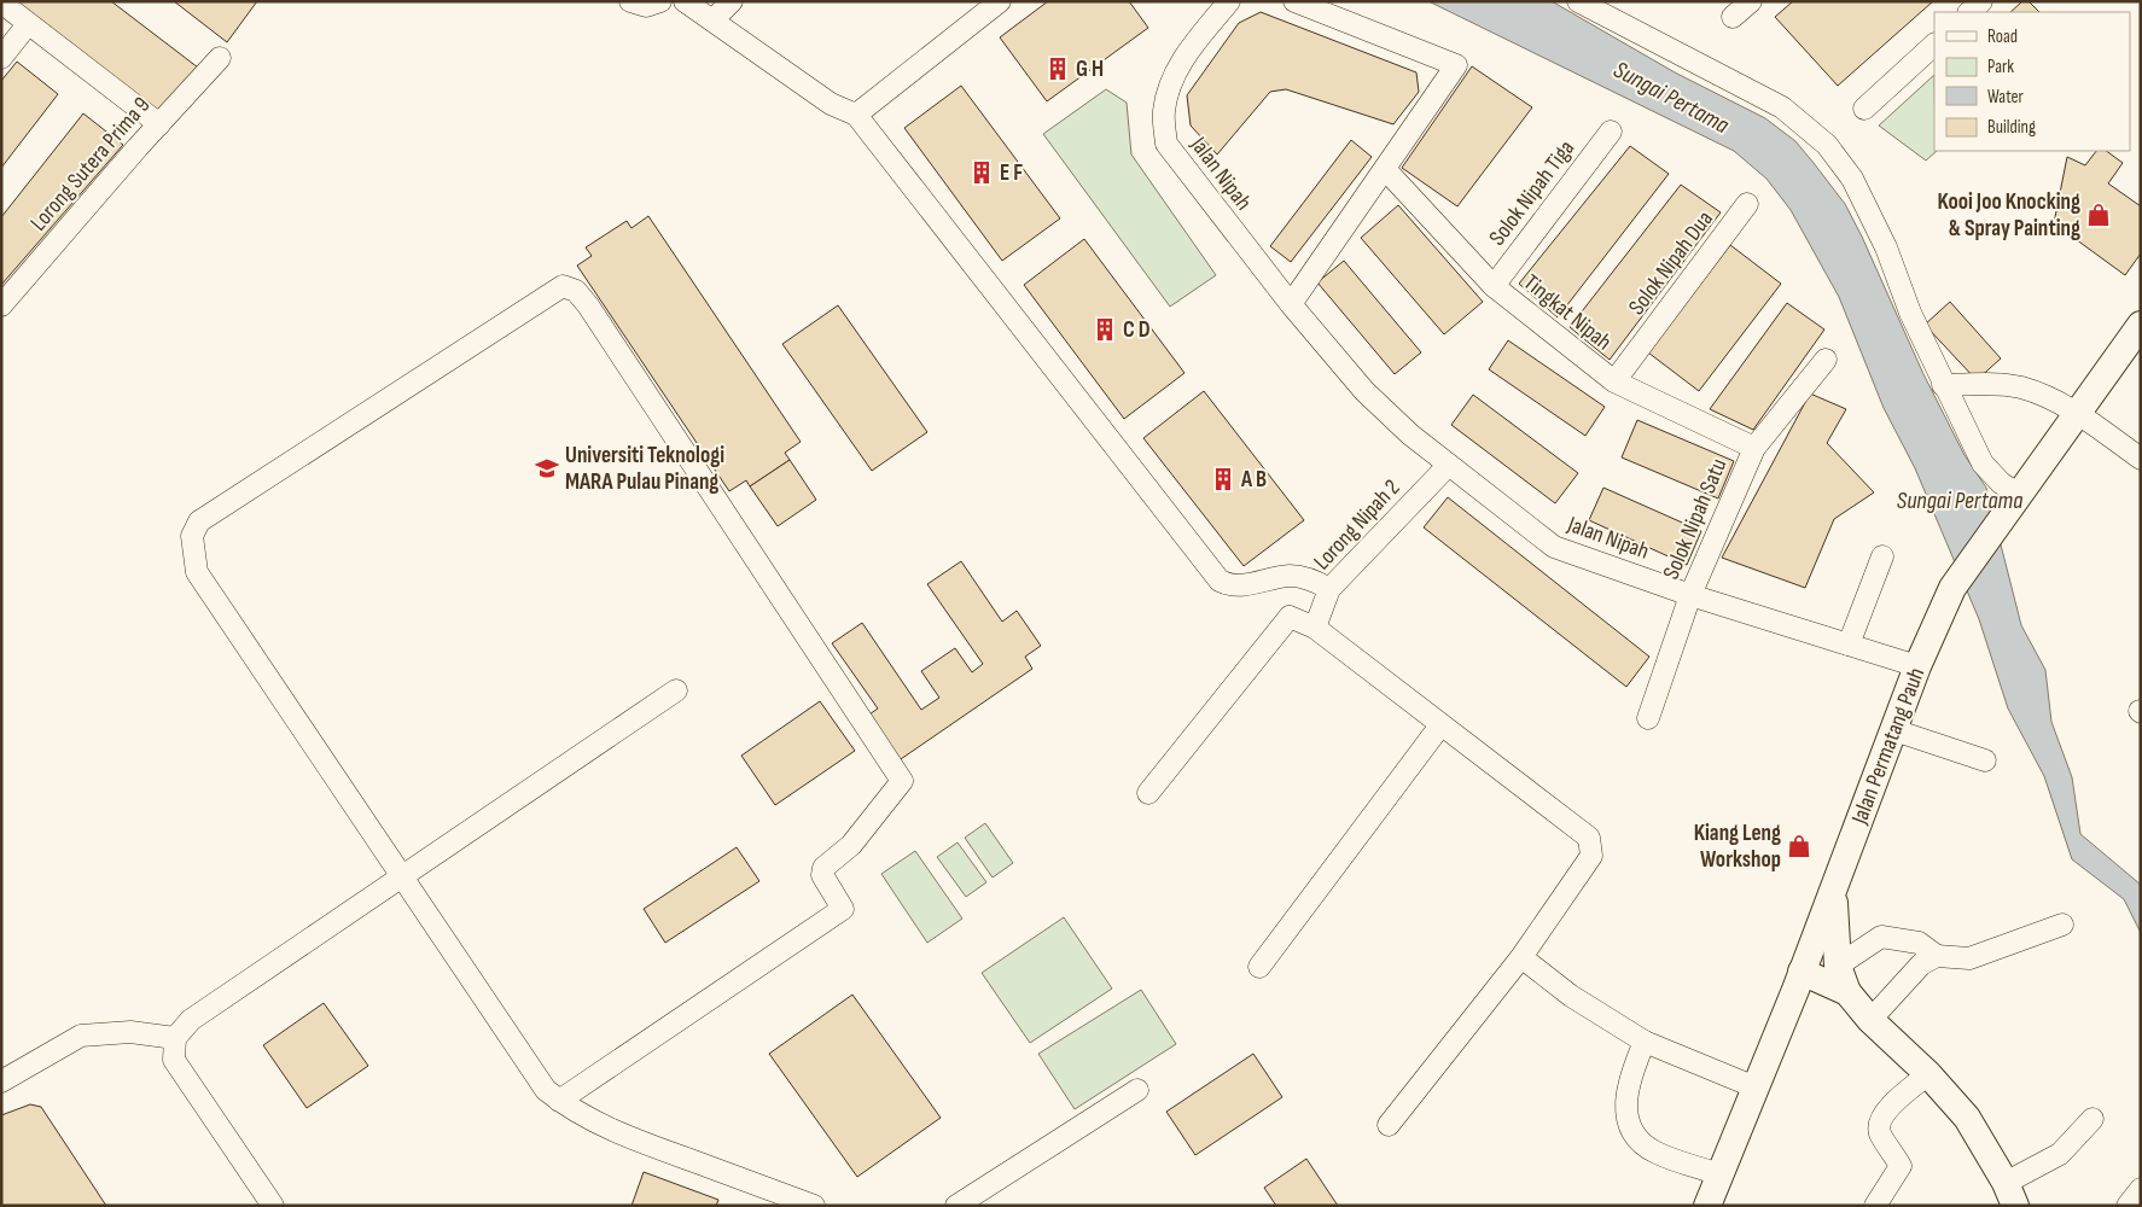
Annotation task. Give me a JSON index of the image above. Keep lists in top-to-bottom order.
{
  "streets": {
    "main road": ["Jalan Permatang Pauh"],
    "street": [
      "Lorong Sutera Prima 9",
      "Jalan Nipah",
      "Solok Nipah Tiga",
      "Solok Nipah Dua",
      "Tingkat Nipah",
      "Solok Nipah Satu",
      "Lorong Nipah 2"
    ]
  },
  "crossings": [
    ["Jalan Nipah", "Solok Nipah Satu"],
    ["Jalan Nipah", "Lorong Nipah 2"],
    ["Jalan Nipah", "Jalan Permatang Pauh"],
    ["Solok Nipah Tiga", "Tingkat Nipah"],
    ["Solok Nipah Dua", "Tingkat Nipah"],
    ["Tingkat Nipah", "Solok Nipah Satu"]
  ],
  "water": ["Sungai Pertama"],
  "places": {
    "building": [
      "G H",
      "E F",
      "C D",
      "A B"
    ],
    "shop": ["Kooi Joo Knocking & Spray Painting", "Kiang Leng Workshop"],
    "school or university": ["Universiti Teknologi MARA Pulau Pinang"]
  },
  "legend": [
    "Road",
    "Park",
    "Water",
    "Building"
  ]
}
